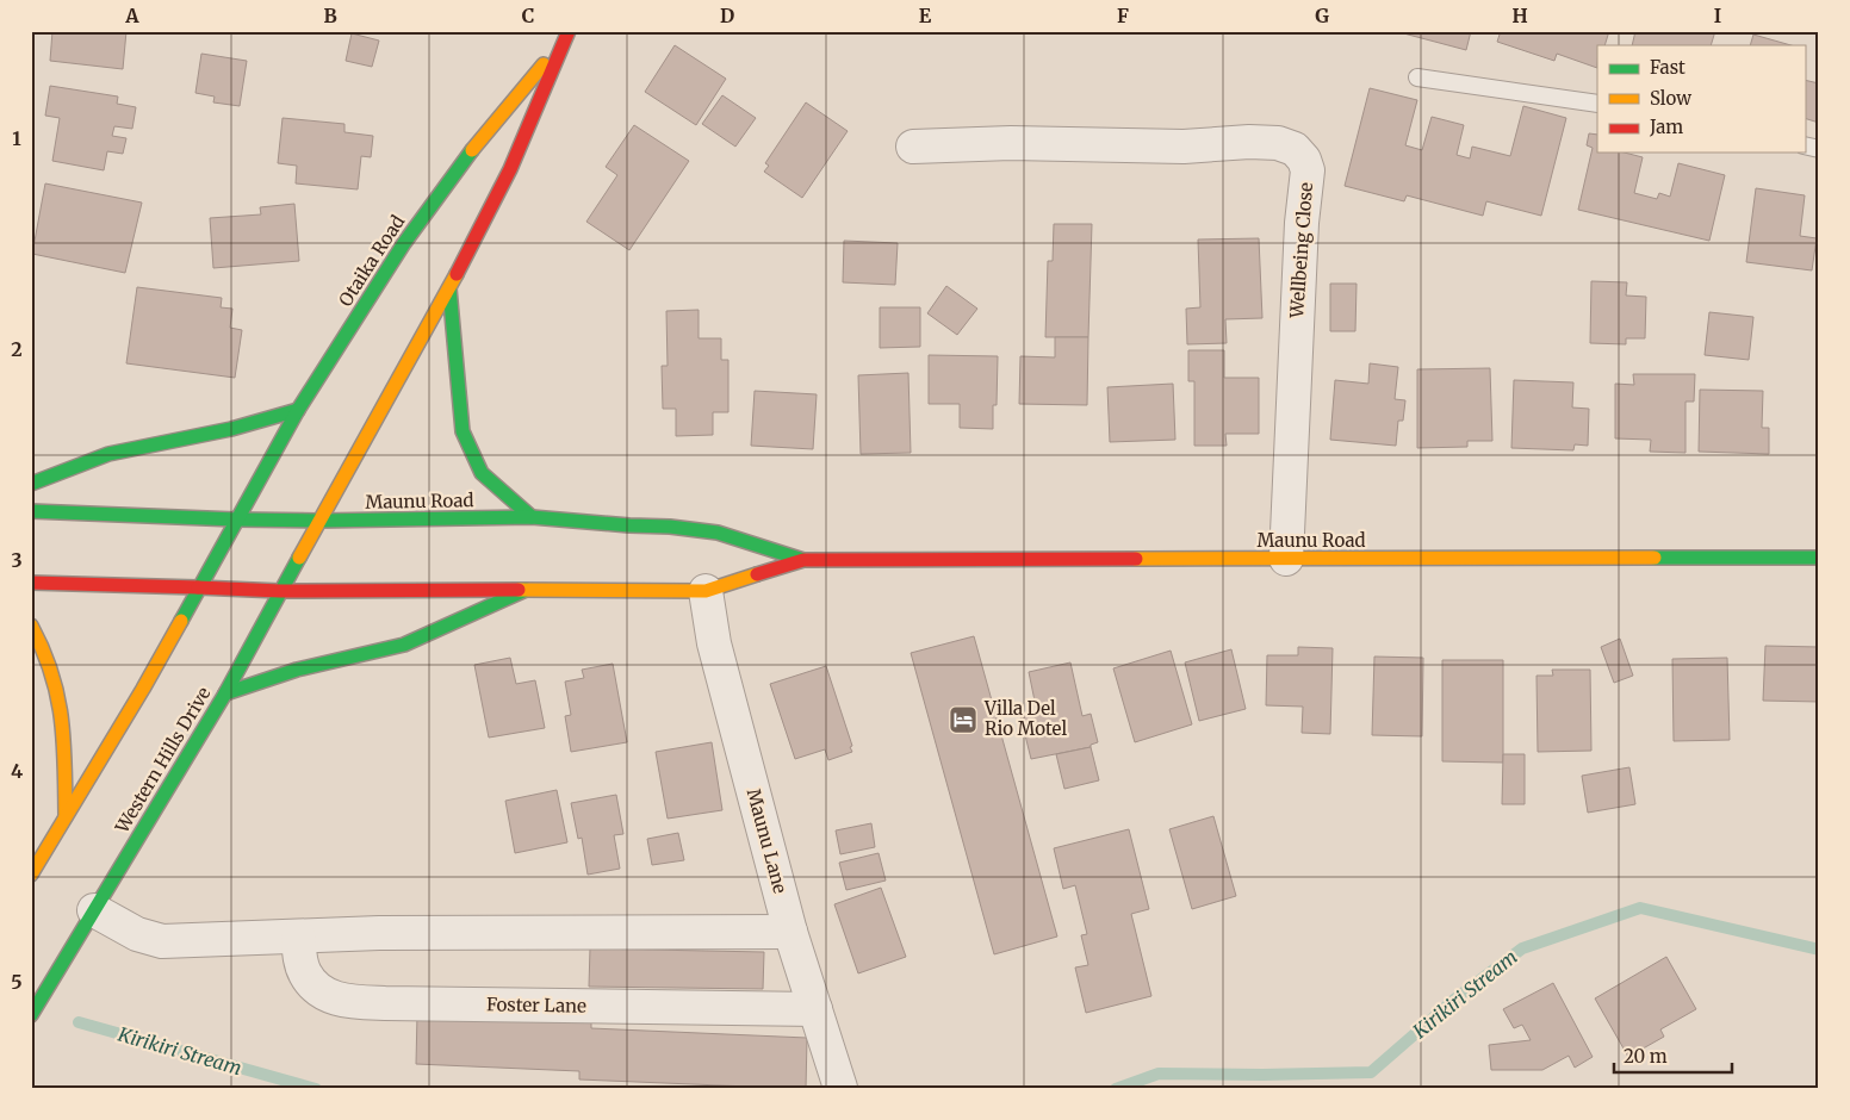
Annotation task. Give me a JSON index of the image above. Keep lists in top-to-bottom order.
{
  "streets": {
    "main road": ["Otaika Road", "Maunu Road", "Western Hills Drive"],
    "street": ["Wellbeing Close", "Maunu Lane", "Foster Lane"]
  },
  "crossings": [
    ["Wellbeing Close", "Maunu Road"],
    ["Otaika Road", "Maunu Road"],
    ["Otaika Road", "Western Hills Drive"],
    ["Maunu Road", "Western Hills Drive"],
    ["Maunu Road", "Maunu Lane"],
    ["Maunu Lane", "Foster Lane"]
  ],
  "water": ["Kirikiri Stream"],
  "places": {
    "hotel": ["Villa Del Rio Motel"]
  },
  "legend": ["Fast", "Slow", "Jam"],
  "scale_bar": "20 m",
  "grid": {
    "columns": [
      "A",
      "B",
      "C",
      "D",
      "E",
      "F",
      "G",
      "H",
      "I"
    ],
    "rows": [
      "1",
      "2",
      "3",
      "4",
      "5"
    ]
  }
}
